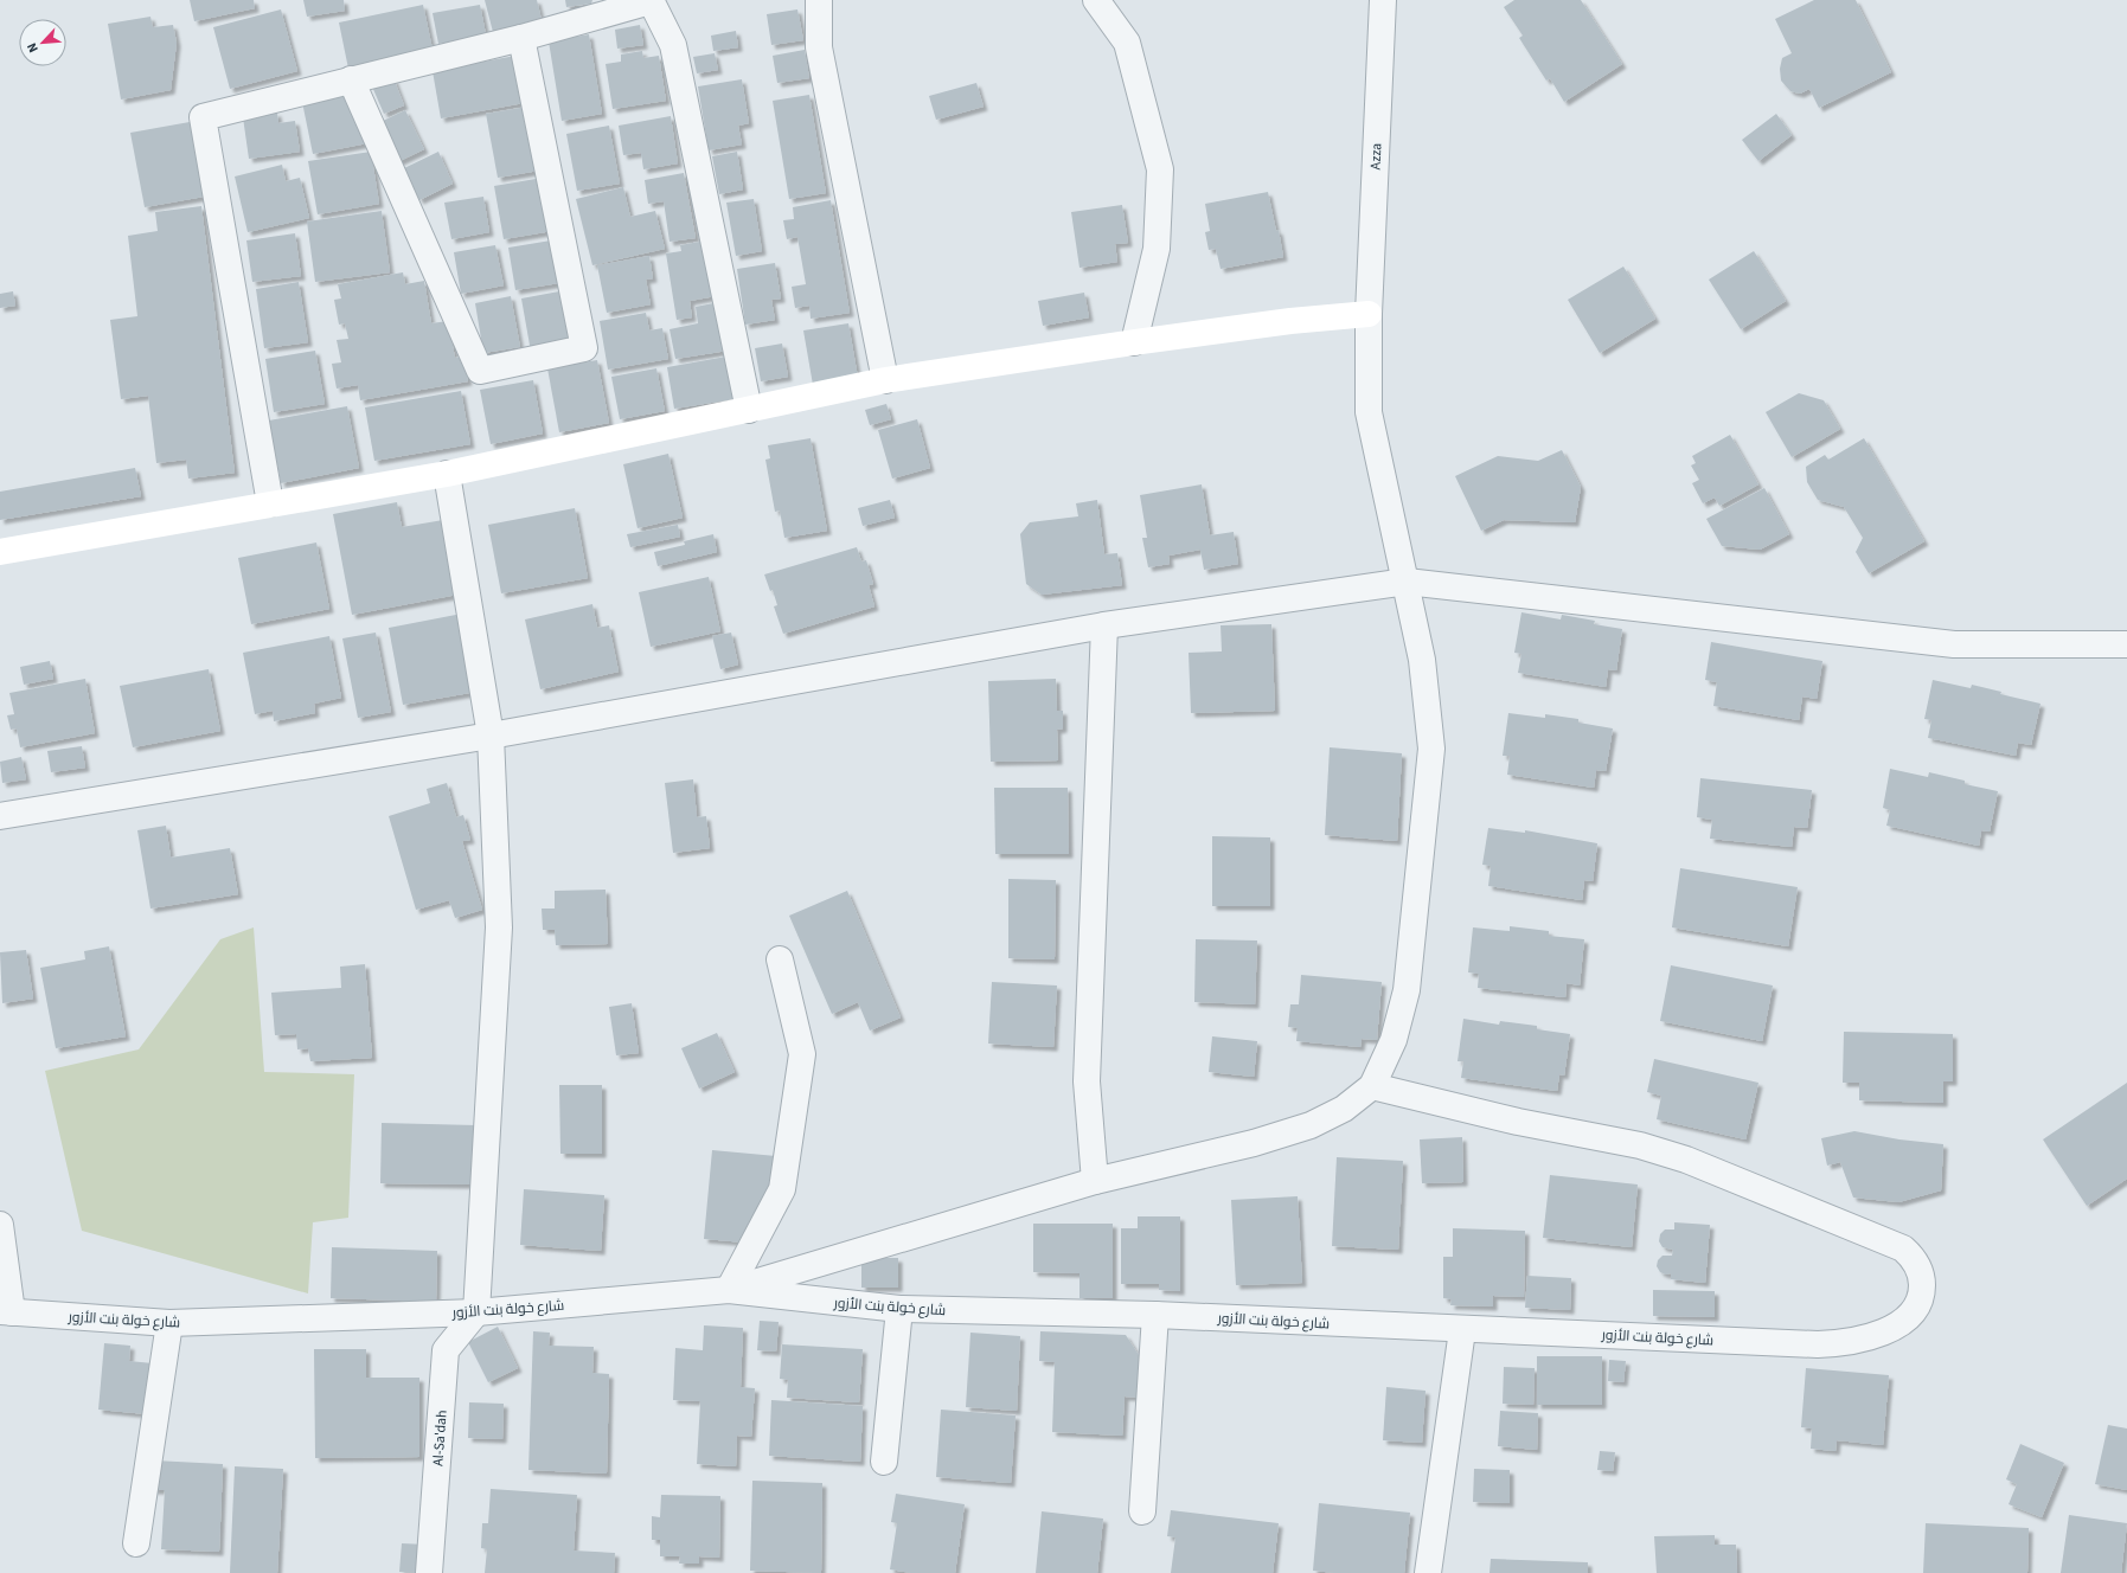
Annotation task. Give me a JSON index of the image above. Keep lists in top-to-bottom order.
{
  "streets": {
    "street": ["Azza", "شارع خولة بنت الأزور", "Al-Sa'dah"]
  },
  "crossings": [
    ["Azza", "شارع خولة بنت الأزور"],
    ["شارع خولة بنت الأزور", "Al-Sa'dah"]
  ],
  "north": "bottom left"
}
